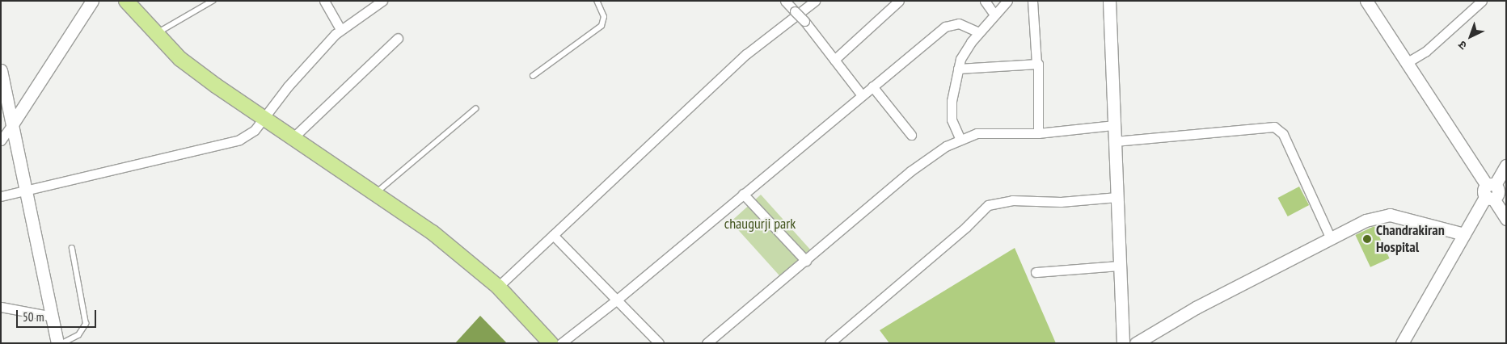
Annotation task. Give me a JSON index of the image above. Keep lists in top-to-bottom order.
{
  "parks": ["chaugurji park"],
  "places": ["Chandrakiran Hospital"],
  "scale_bar": "50 m",
  "north": "bottom left"
}
